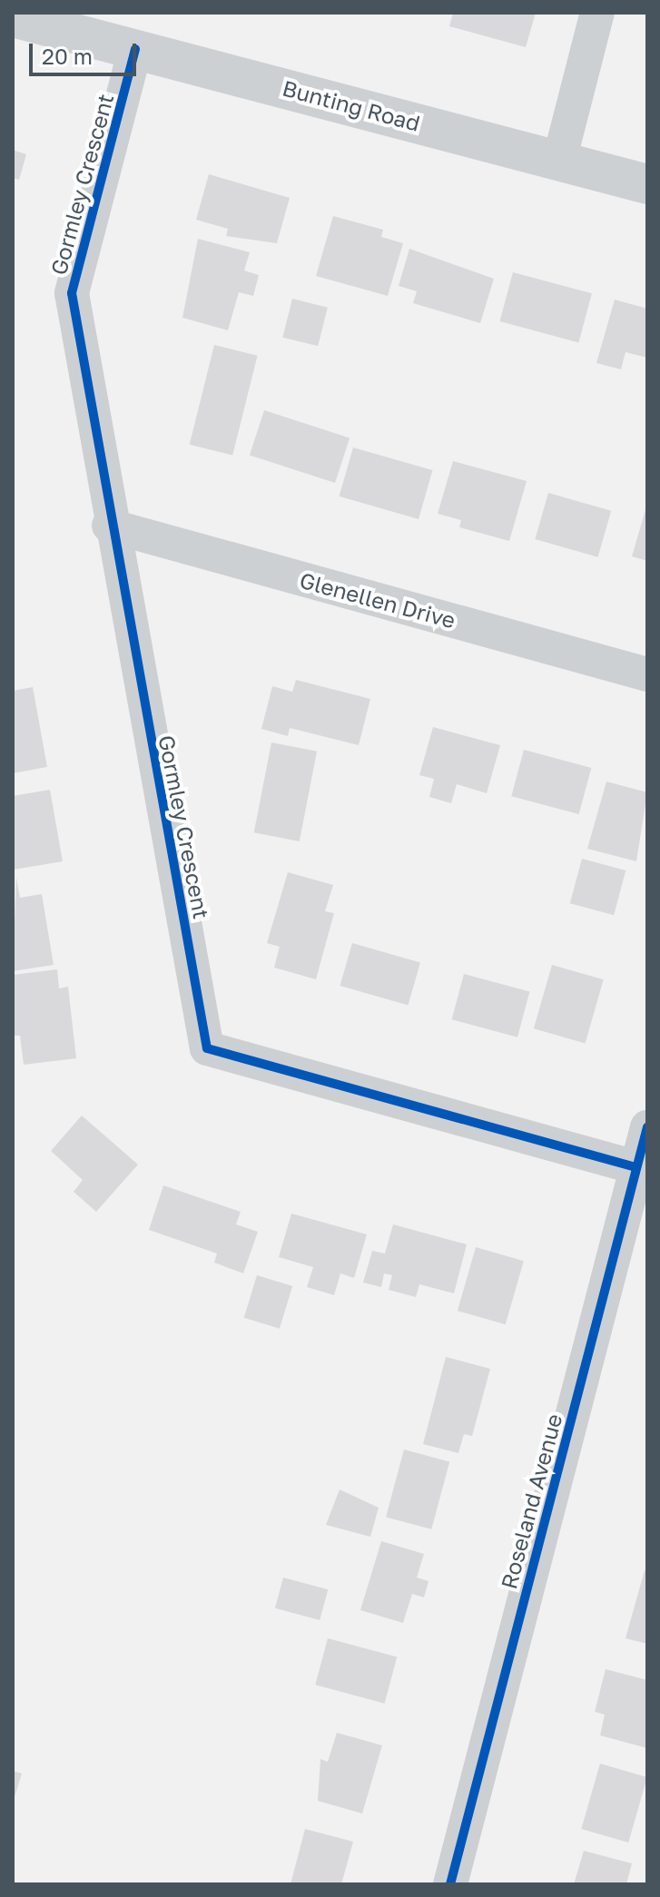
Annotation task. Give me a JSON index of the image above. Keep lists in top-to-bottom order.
{
  "streets": {
    "main road": ["Bunting Road"],
    "street": ["Gormley Crescent", "Glenellen Drive", "Roseland Avenue"]
  },
  "crossings": [
    ["Bunting Road", "Gormley Crescent"],
    ["Gormley Crescent", "Glenellen Drive"],
    ["Gormley Crescent", "Roseland Avenue"]
  ],
  "scale_bar": "20 m"
}
